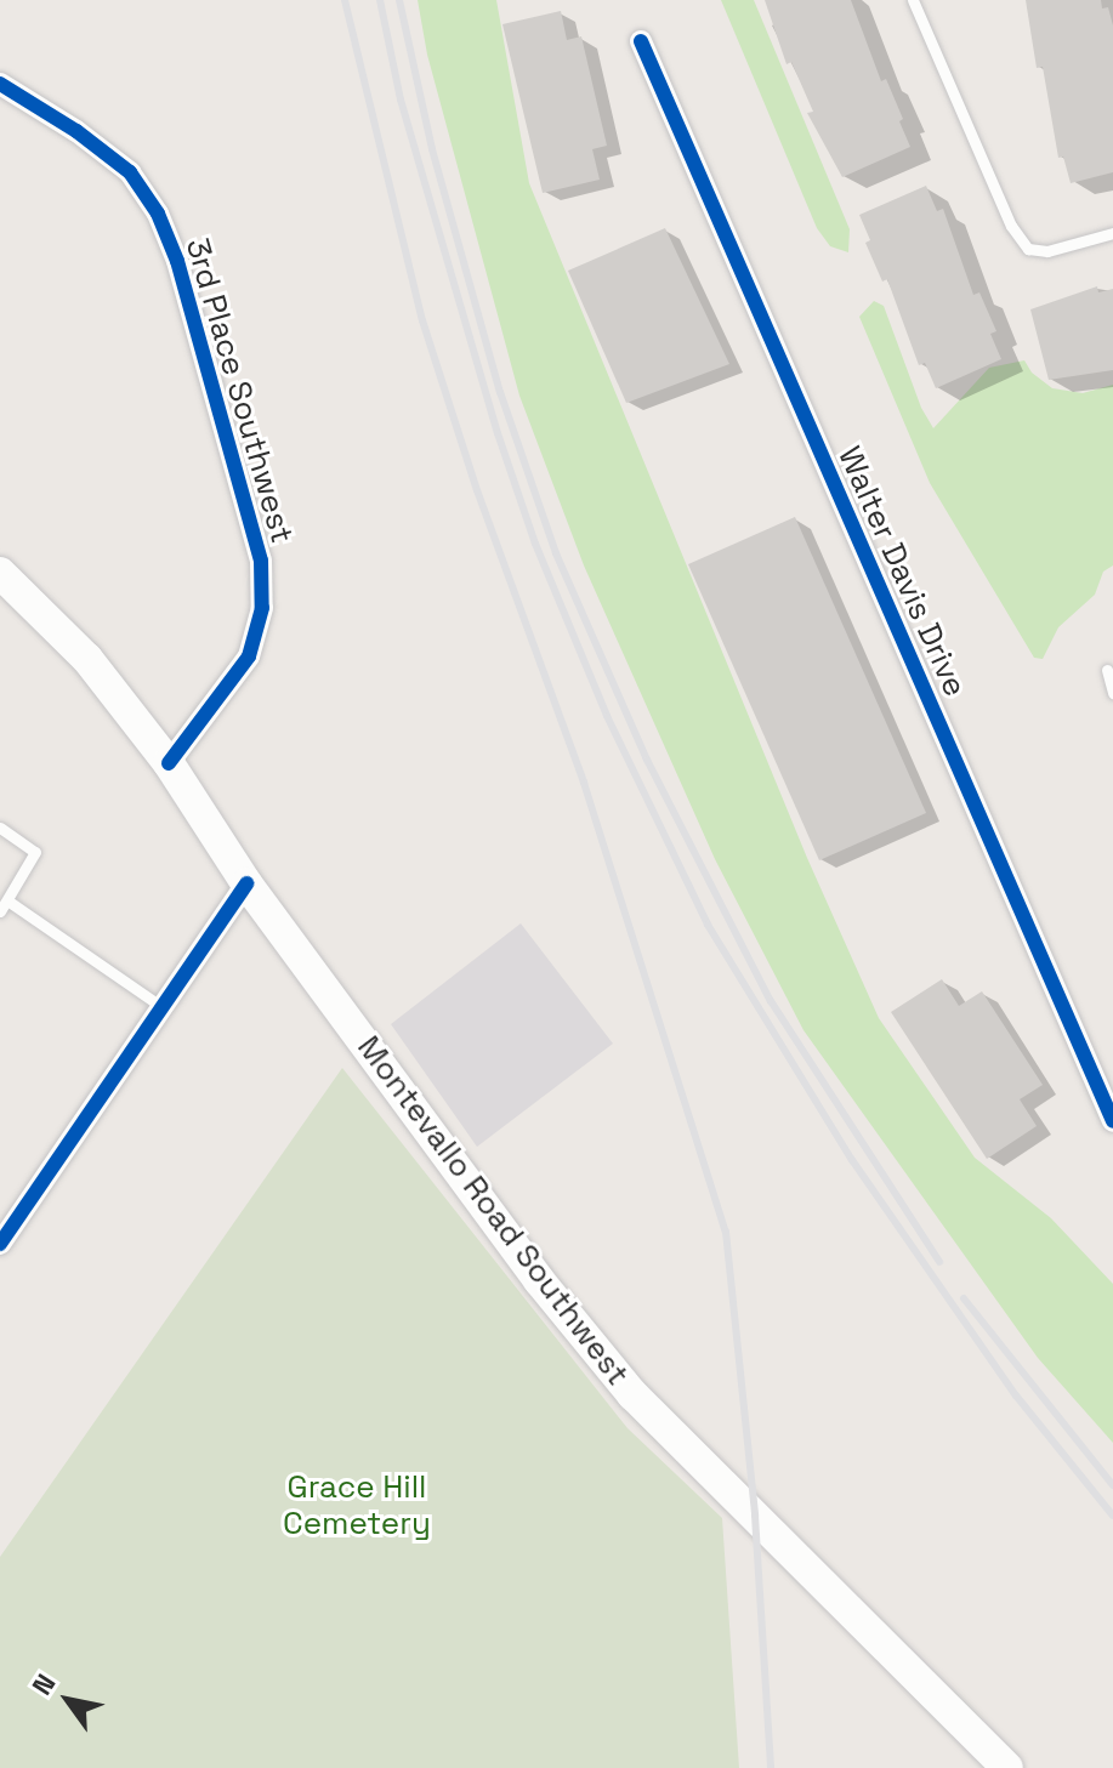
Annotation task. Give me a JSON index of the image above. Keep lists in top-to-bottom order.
{
  "streets": {
    "main road": ["Montevallo Road Southwest"],
    "street": ["3rd Place Southwest", "Walter Davis Drive"]
  },
  "crossings": [
    ["3rd Place Southwest", "Montevallo Road Southwest"]
  ],
  "parks": ["Grace Hill Cemetery"],
  "north": "top left"
}
